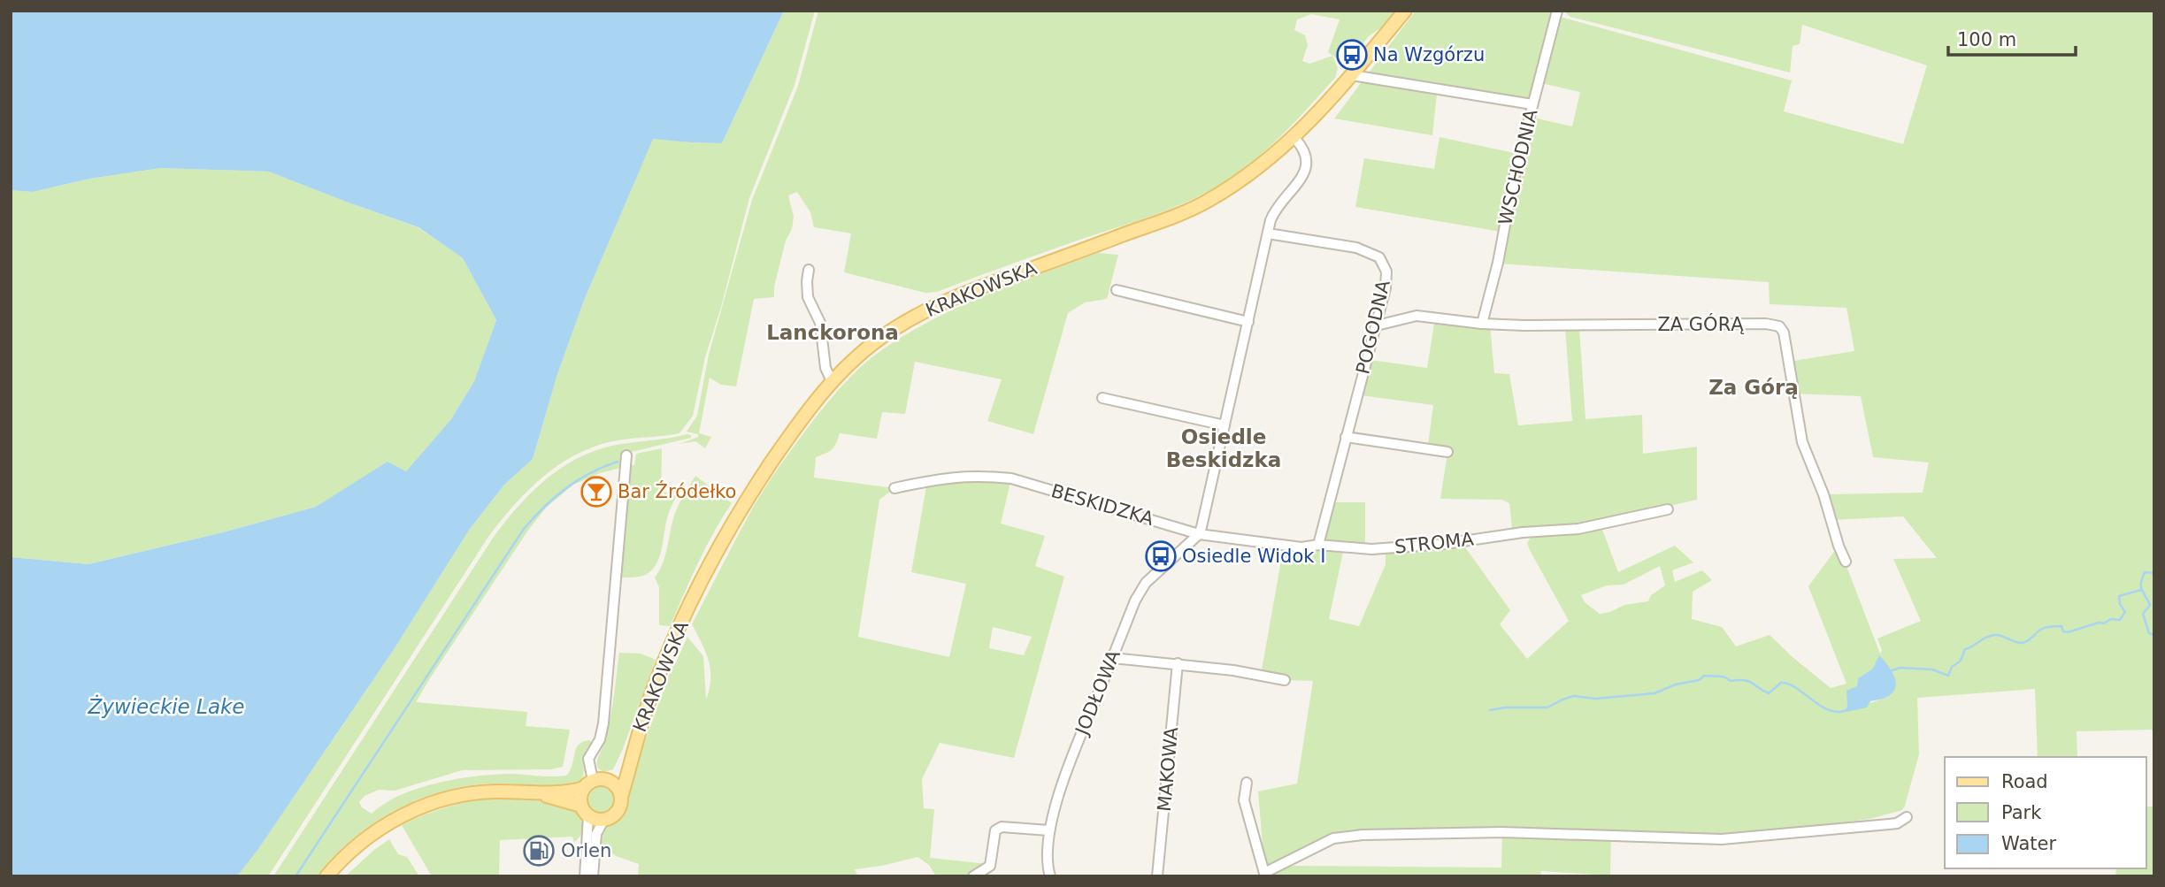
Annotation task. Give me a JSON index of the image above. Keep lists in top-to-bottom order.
{
  "streets": {
    "main road": ["KRAKOWSKA"],
    "street": [
      "WSCHODNIA",
      "ZA GÓRĄ",
      "POGODNA",
      "BESKIDZKA",
      "STROMA",
      "JODŁOWA",
      "MAKOWA"
    ]
  },
  "crossings": [
    ["WSCHODNIA", "ZA GÓRĄ"],
    ["ZA GÓRĄ", "POGODNA"],
    ["POGODNA", "STROMA"],
    ["BESKIDZKA", "STROMA"],
    ["BESKIDZKA", "JODŁOWA"],
    ["STROMA", "JODŁOWA"]
  ],
  "districts": ["Lanckorona", "Za Górą", "Osiedle Beskidzka"],
  "water": ["Żywieckie Lake"],
  "places": {
    "bus stop": ["Na Wzgórzu", "Osiedle Widok I"],
    "bar": ["Bar Źródełko"],
    "fuel station": ["Orlen"]
  },
  "legend": ["Road", "Park", "Water"],
  "scale_bar": "100 m"
}
